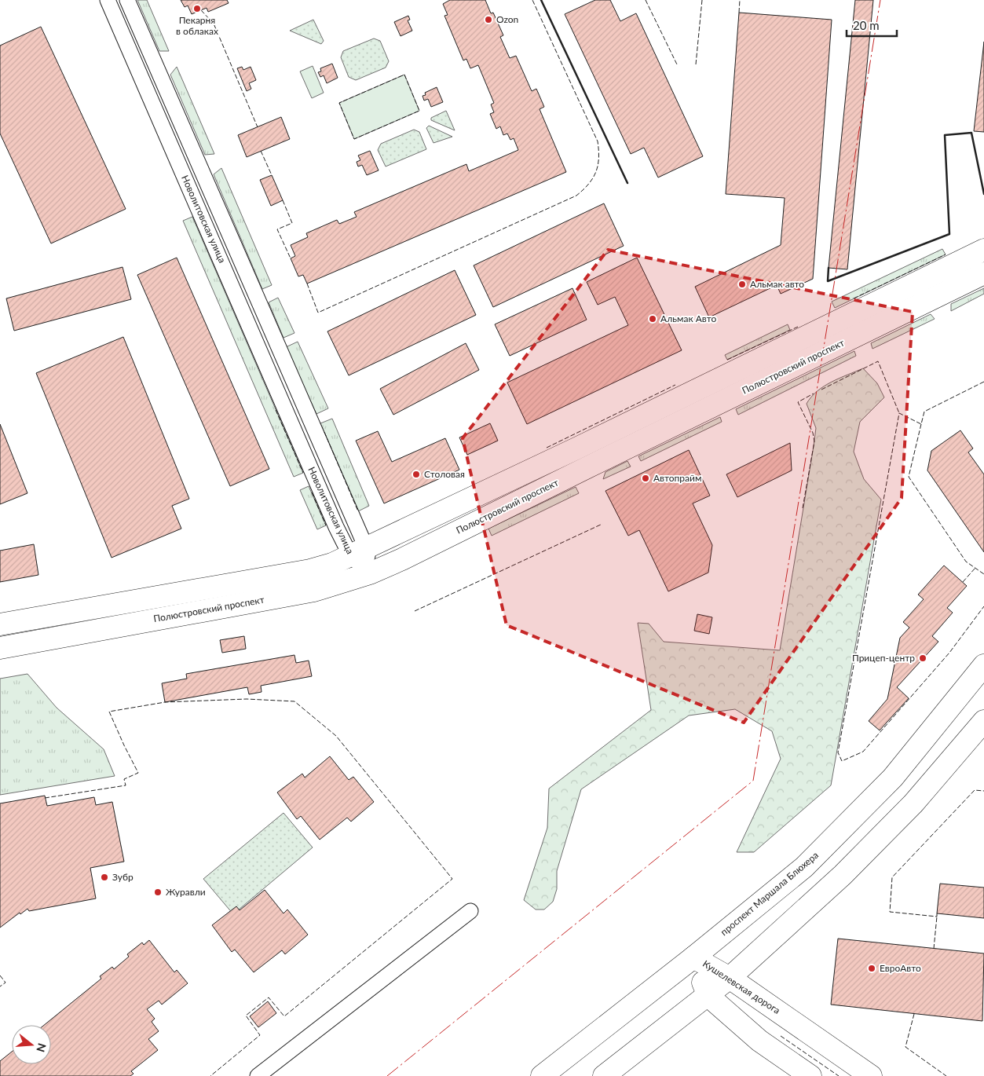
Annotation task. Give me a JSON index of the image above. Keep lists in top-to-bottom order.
{
  "streets": {
    "main road": ["Полюстровский проспект", "проспект Маршала Блюхера", "Кушелевская дорога"],
    "street": ["Новолитовская улица"]
  },
  "crossings": [
    ["Новолитовская улица", "Полюстровский проспект"],
    ["проспект Маршала Блюхера", "Кушелевская дорога"]
  ],
  "places": [
    "Пекарня в облаках",
    "Ozon",
    "Альмак авто",
    "Альмак Авто",
    "Столовая",
    "Автопрайм",
    "Прицеп-центр",
    "Зубр",
    "Журавли",
    "ЕвроАвто"
  ],
  "scale_bar": "20 m",
  "north": "right"
}
